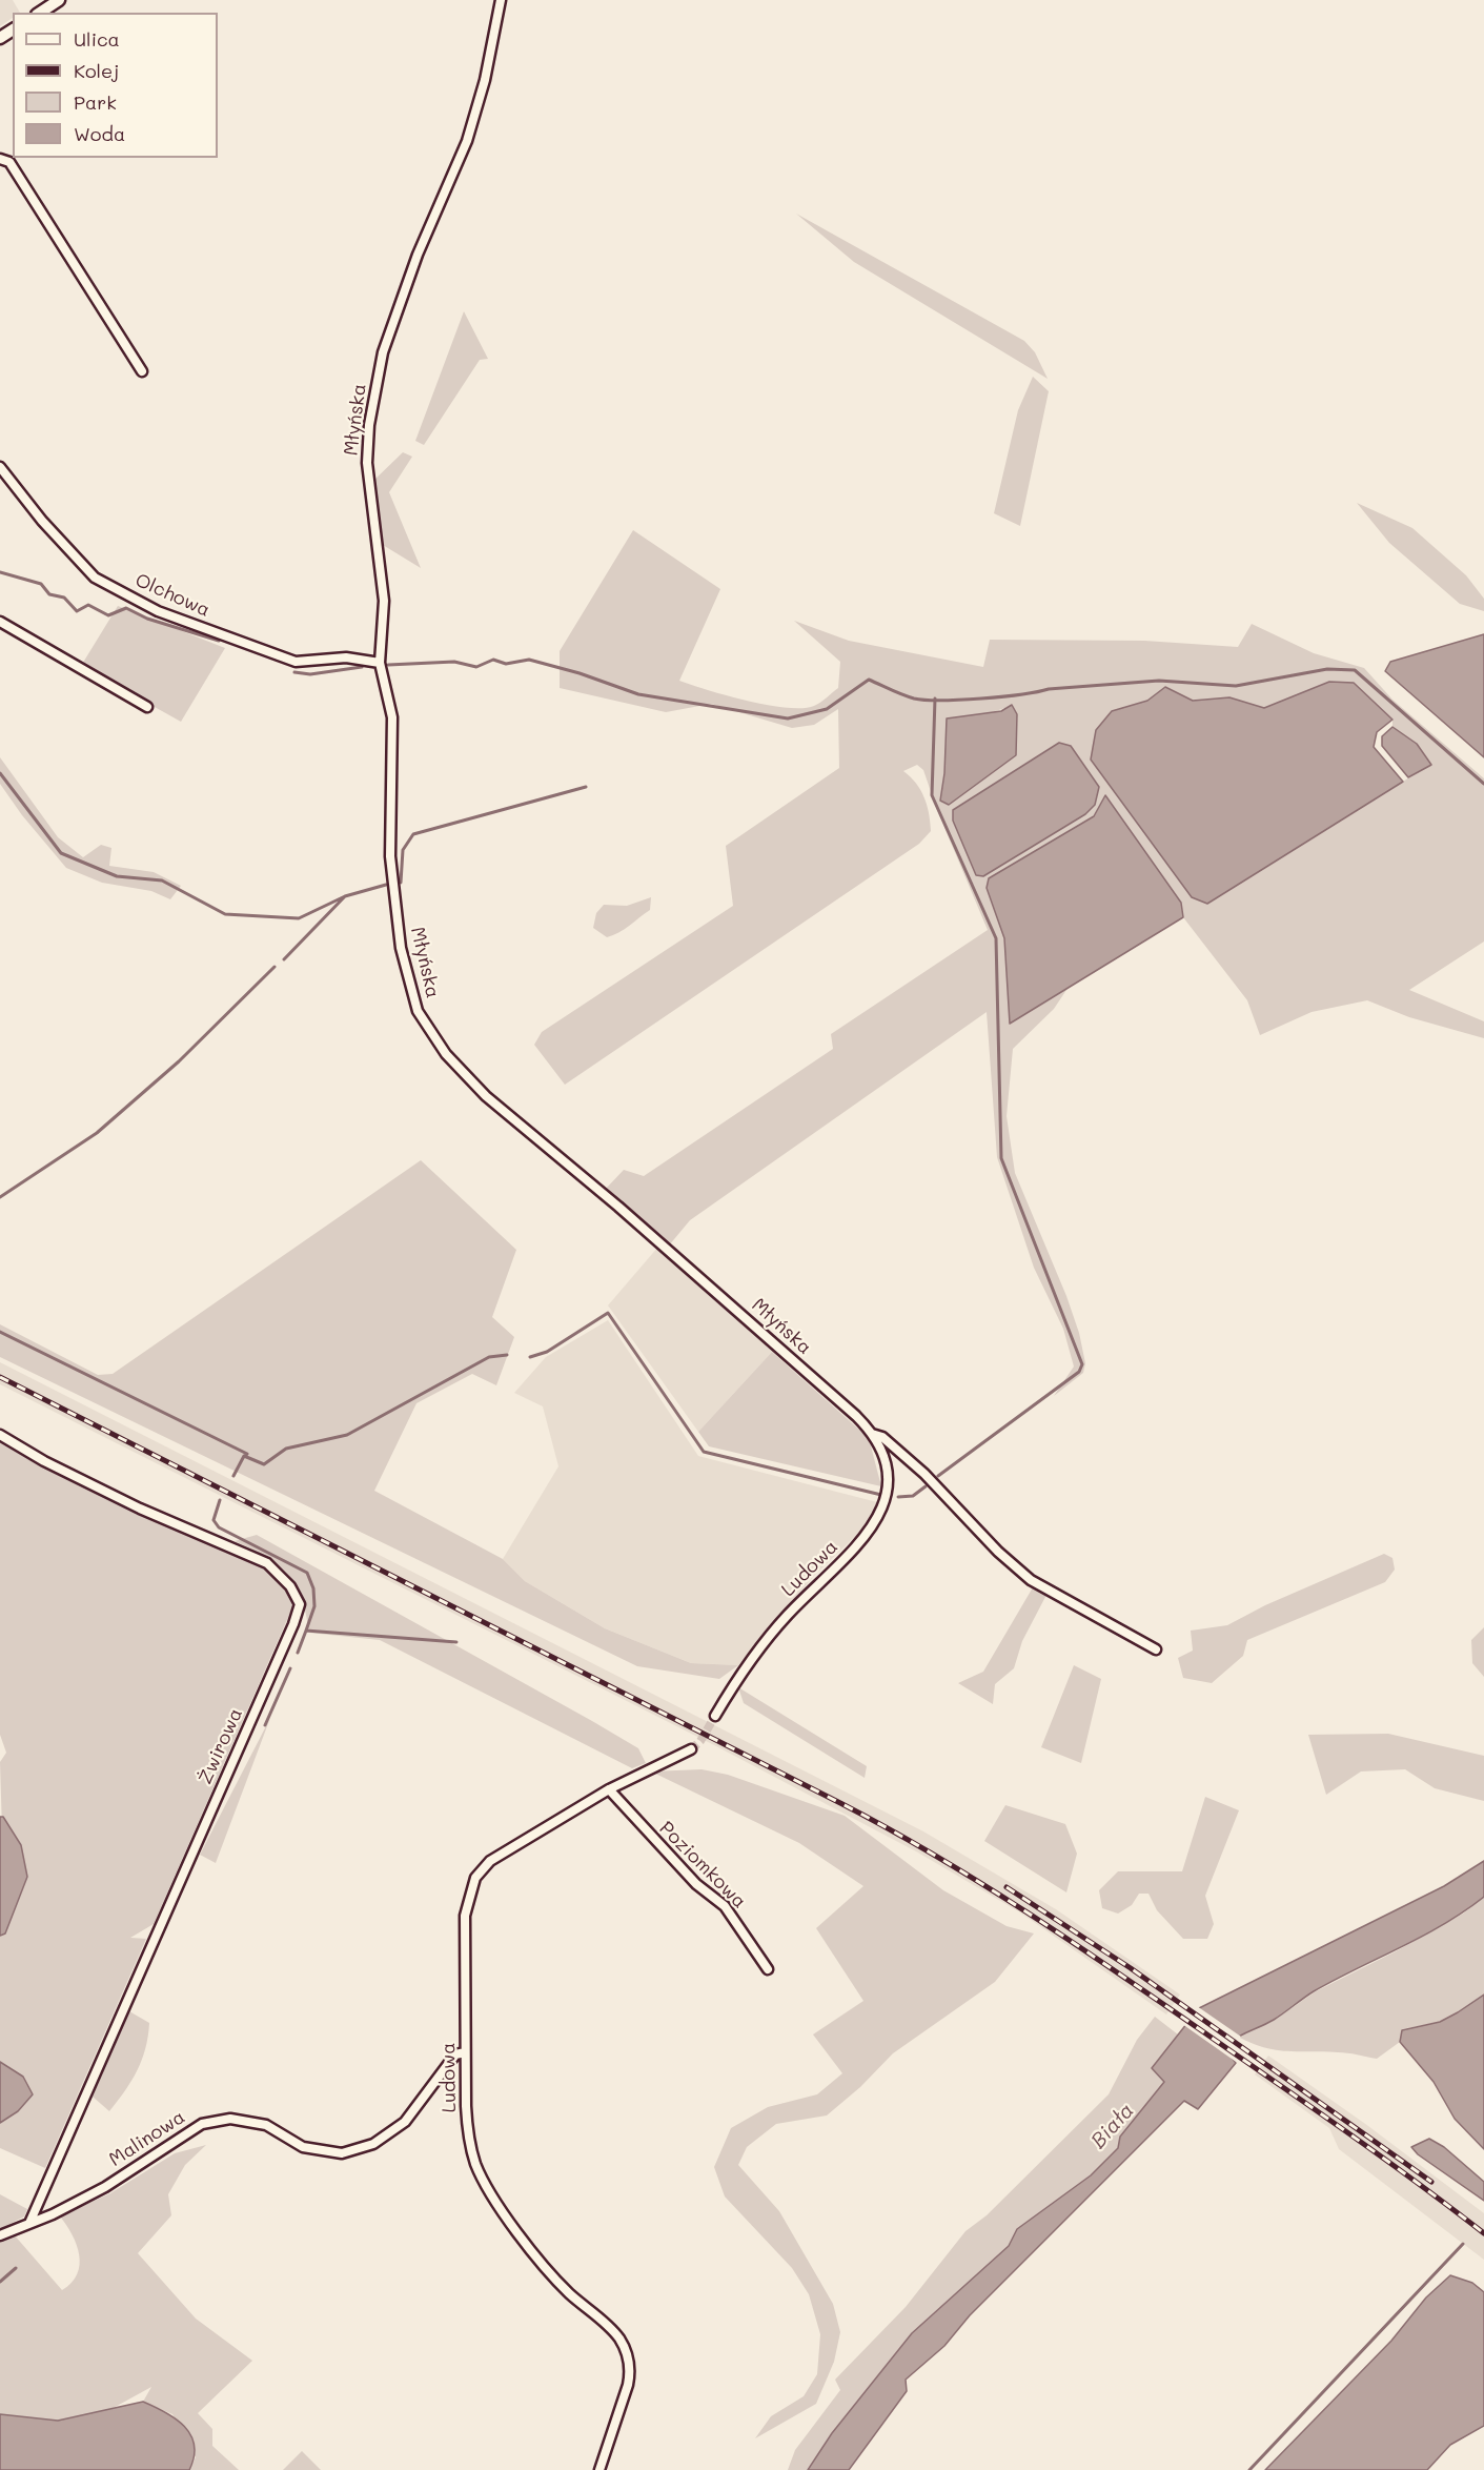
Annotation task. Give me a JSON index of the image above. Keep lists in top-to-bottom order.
{
  "streets": {
    "street": [
      "Młyńska",
      "Olchowa",
      "Ludowa",
      "Żwirowa",
      "Poziomkowa",
      "Malinowa"
    ]
  },
  "crossings": [
    ["Młyńska", "Olchowa"],
    ["Młyńska", "Ludowa"],
    ["Ludowa", "Poziomkowa"],
    ["Ludowa", "Malinowa"],
    ["Żwirowa", "Malinowa"]
  ],
  "water": ["Biała"],
  "legend": [
    "Ulica",
    "Kolej",
    "Park",
    "Woda"
  ]
}
